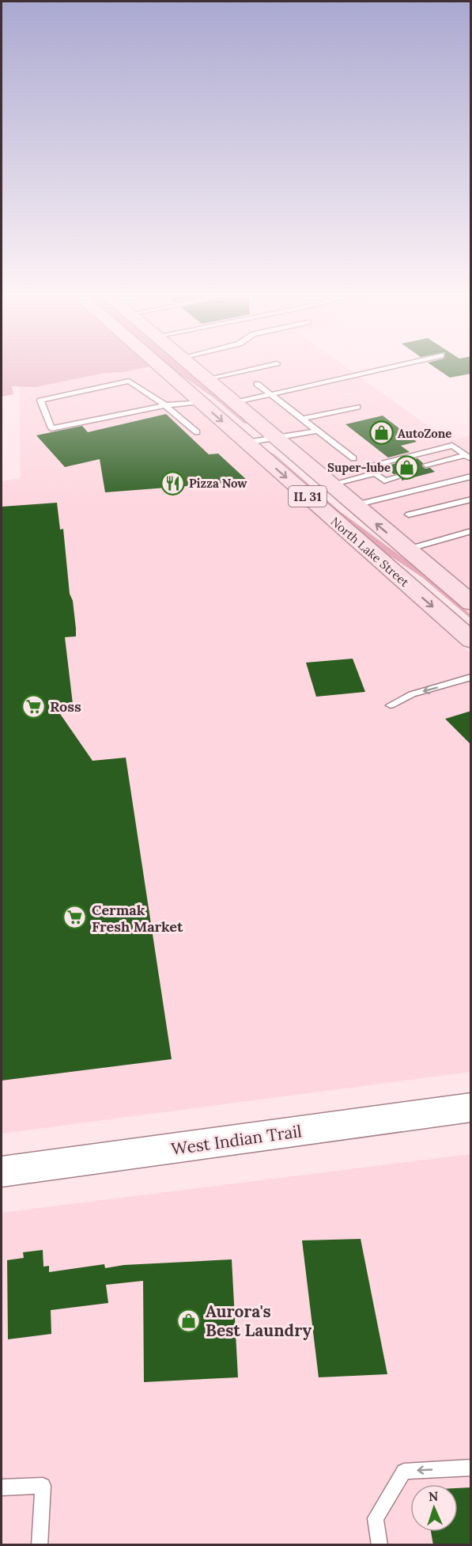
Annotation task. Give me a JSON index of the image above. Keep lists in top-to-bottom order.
{
  "streets": {
    "main road": ["IL 31", "North Lake Street", "West Indian Trail"]
  },
  "places": {
    "shop": ["AutoZone", "Super-lube", "Aurora's Best Laundry"],
    "restaurant": ["Pizza Now"],
    "supermarket": ["Ross", "Cermak Fresh Market"]
  },
  "north": "top"
}
